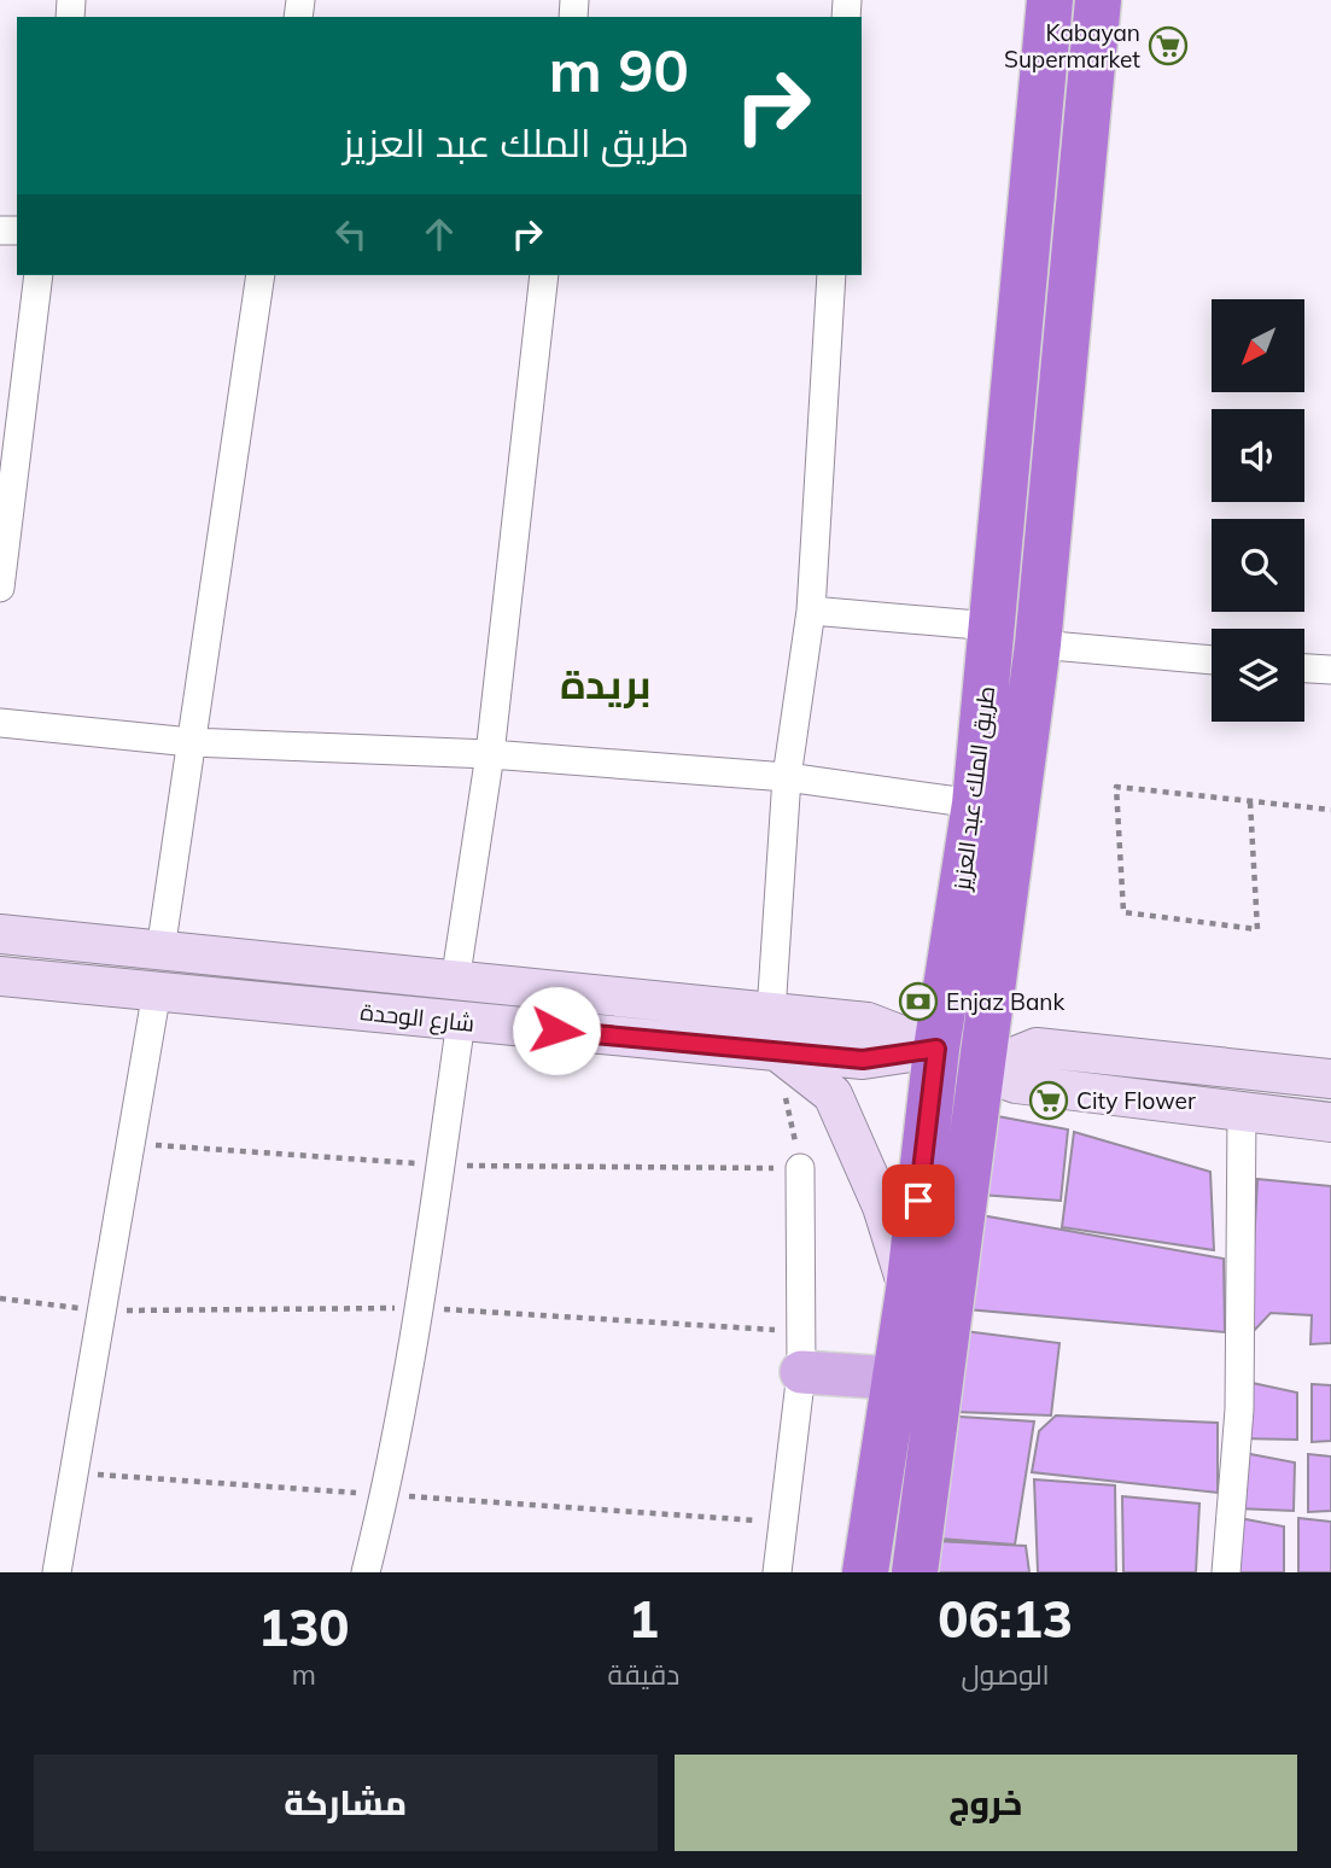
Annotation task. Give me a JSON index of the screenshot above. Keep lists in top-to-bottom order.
{
  "streets": {
    "highway": ["طريق الملك عبد العزيز"],
    "street": ["شارع الوحدة"]
  },
  "crossings": [
    ["طريق الملك عبد العزيز", "شارع الوحدة"]
  ],
  "districts": ["بريدة"],
  "places": {
    "supermarket": ["Kabayan Supermarket", "City Flower"],
    "bank": ["Enjaz Bank"]
  },
  "north": "bottom left",
  "page": {
    "turn": ["90 m", "طريق الملك عبد العزيز"],
    "eta": [
      "06:13",
      "الوصول",
      "1",
      "دقيقة",
      "130",
      "m"
    ],
    "buttons": ["خروج", "مشاركة"]
  }
}
